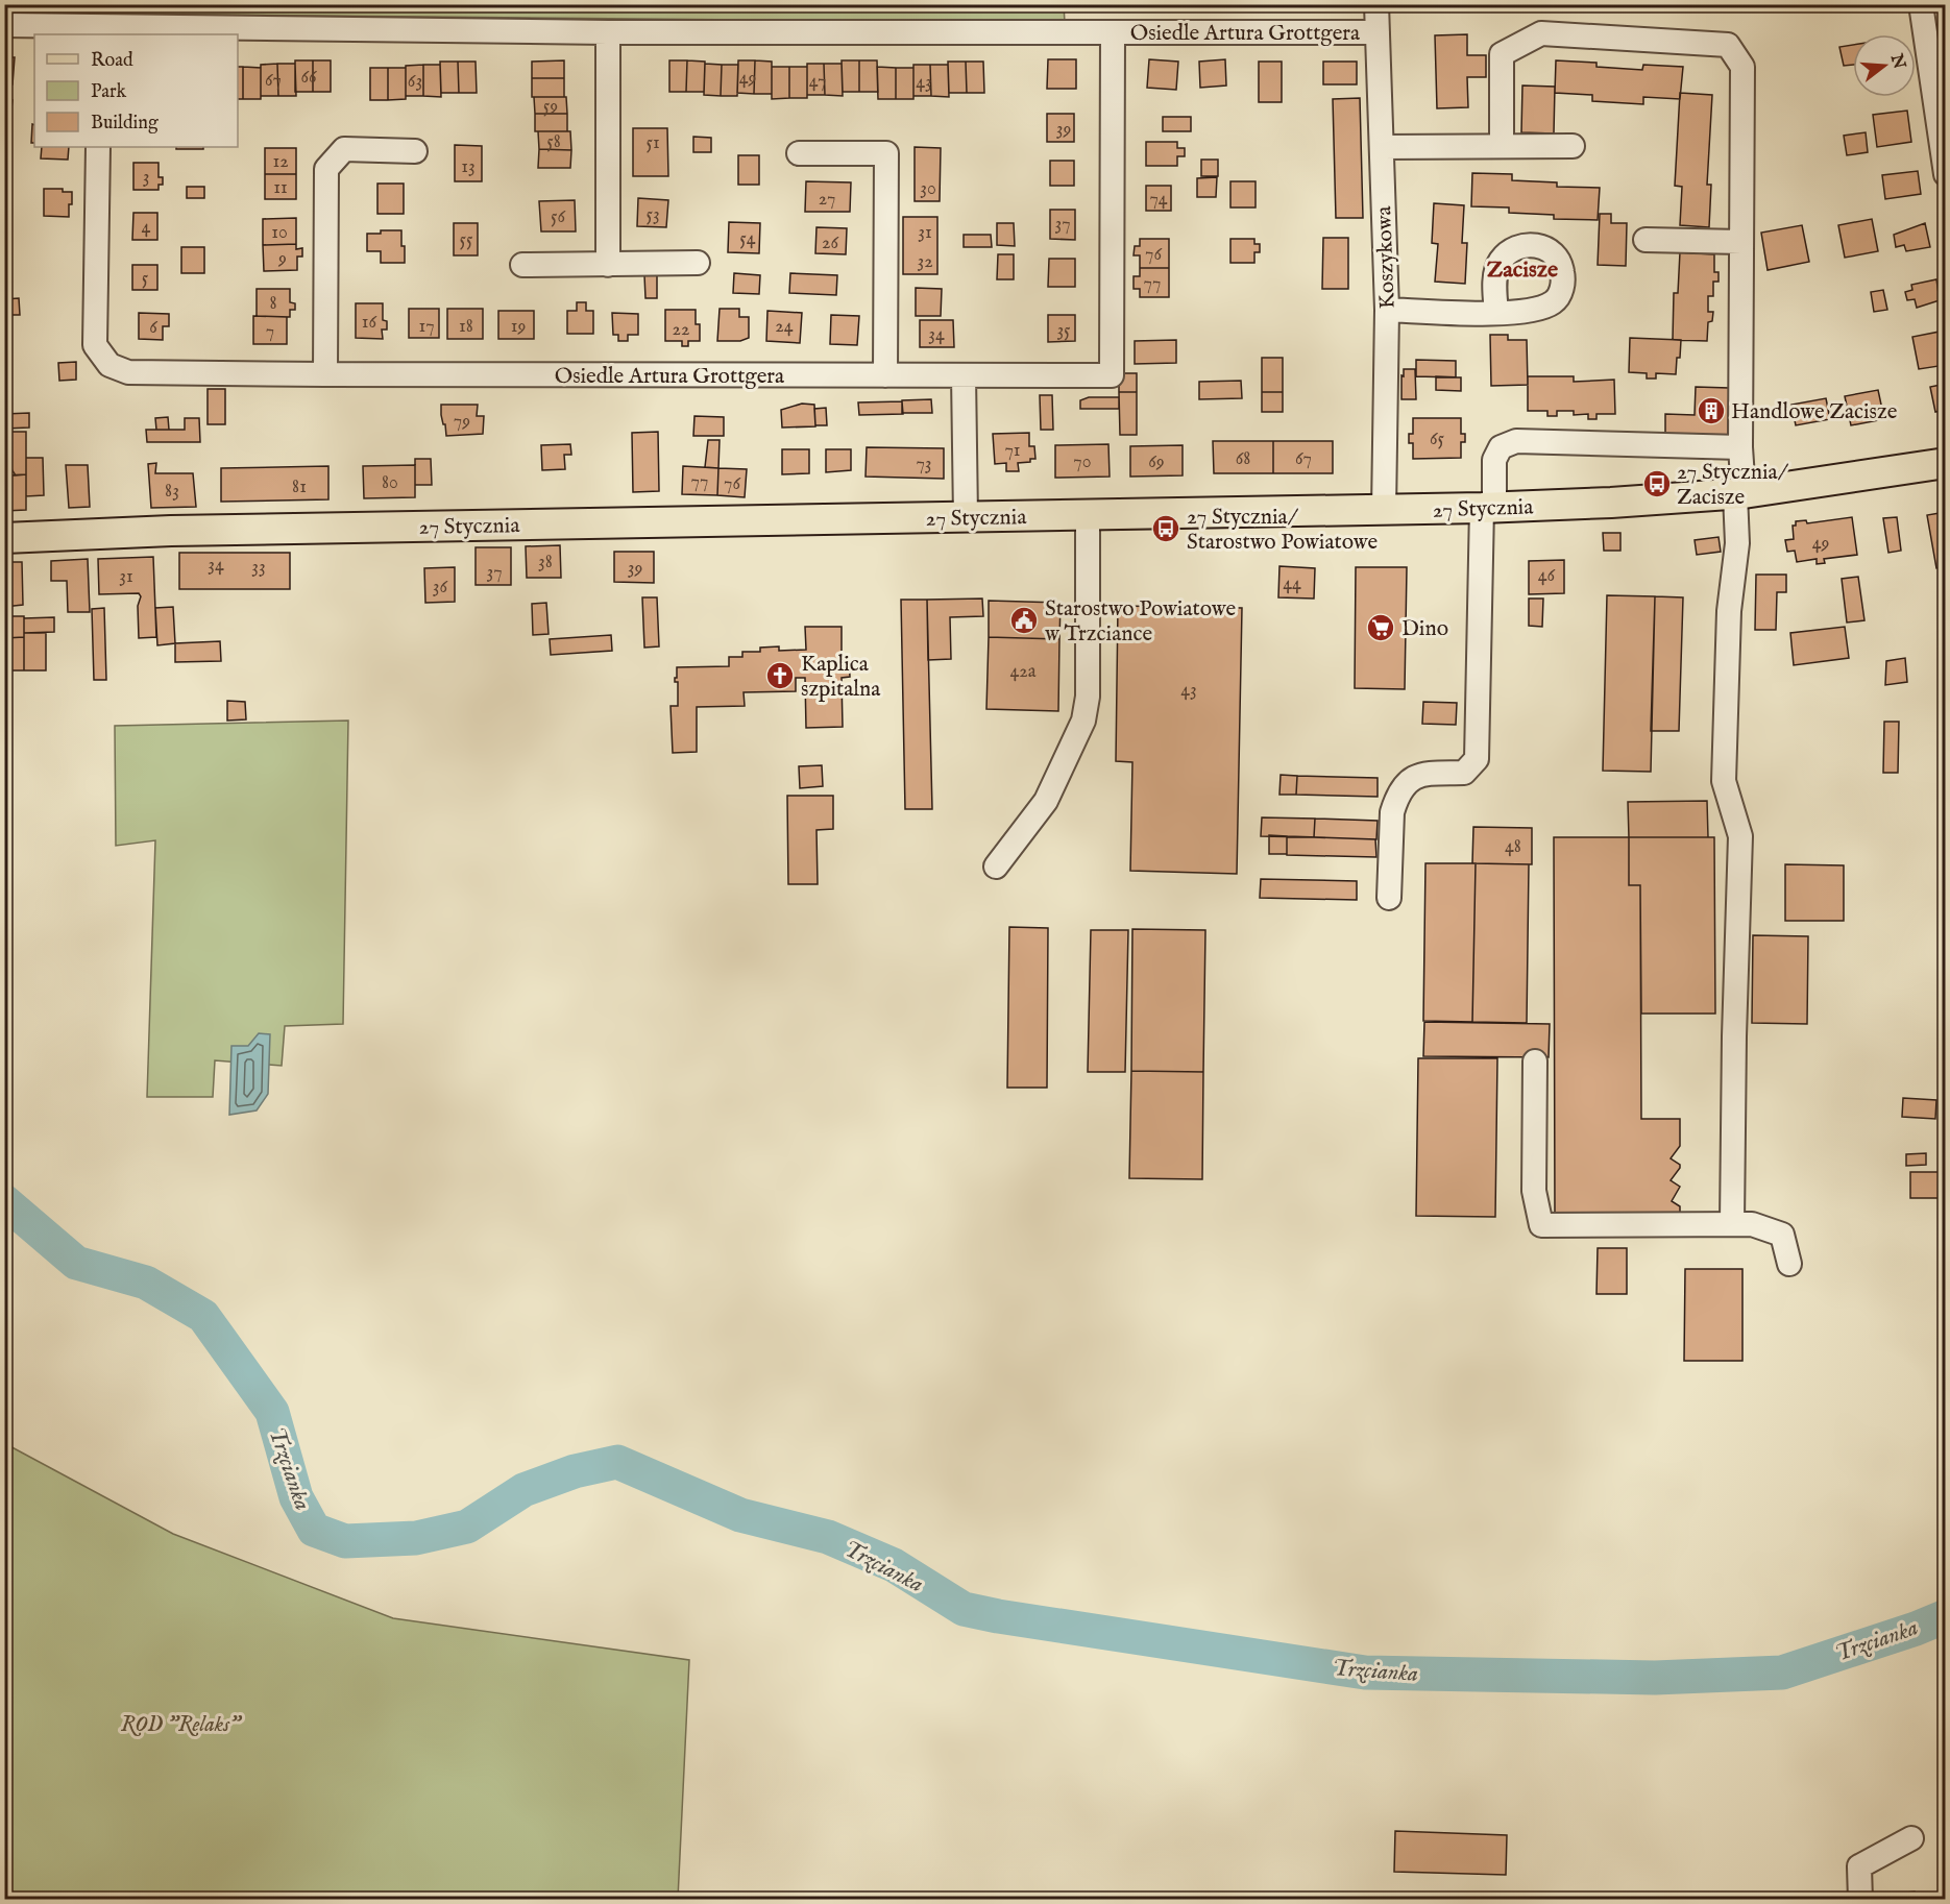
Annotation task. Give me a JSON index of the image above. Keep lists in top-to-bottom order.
{
  "streets": {
    "main road": ["27 Stycznia"],
    "street": ["Osiedle Artura Grottgera", "Koszykowa"]
  },
  "crossings": [
    ["Osiedle Artura Grottgera", "Koszykowa"],
    ["Koszykowa", "27 Stycznia"]
  ],
  "districts": ["Zacisze"],
  "water": ["Trzcianka"],
  "parks": ["ROD \"Relaks\""],
  "places": {
    "building": ["Handlowe Zacisze"],
    "bus stop": ["27 Stycznia/ Zacisze", "27 Stycznia/ Starostwo Powiatowe"],
    "public building": ["Starostwo Powiatowe w Trzciance"],
    "supermarket": ["Dino"],
    "church": ["Kaplica szpitalna"]
  },
  "house_numbers": [
    "66",
    "49",
    "67",
    "63",
    "47",
    "43",
    "59",
    "39",
    "58",
    "51",
    "12",
    "13",
    "3",
    "11",
    "30",
    "27",
    "74",
    "53",
    "56",
    "37",
    "4",
    "10",
    "31",
    "54",
    "55",
    "26",
    "76",
    "9",
    "32",
    "5",
    "77",
    "8",
    "16",
    "17",
    "18",
    "19",
    "24",
    "6",
    "22",
    "35",
    "7",
    "34",
    "79",
    "65",
    "71",
    "68",
    "67",
    "70",
    "69",
    "73",
    "77",
    "80",
    "76",
    "81",
    "83",
    "49",
    "38",
    "34",
    "33",
    "39",
    "37",
    "46",
    "31",
    "44",
    "36",
    "42a",
    "43",
    "48"
  ],
  "legend": ["Road", "Park", "Building"],
  "north": "right"
}
